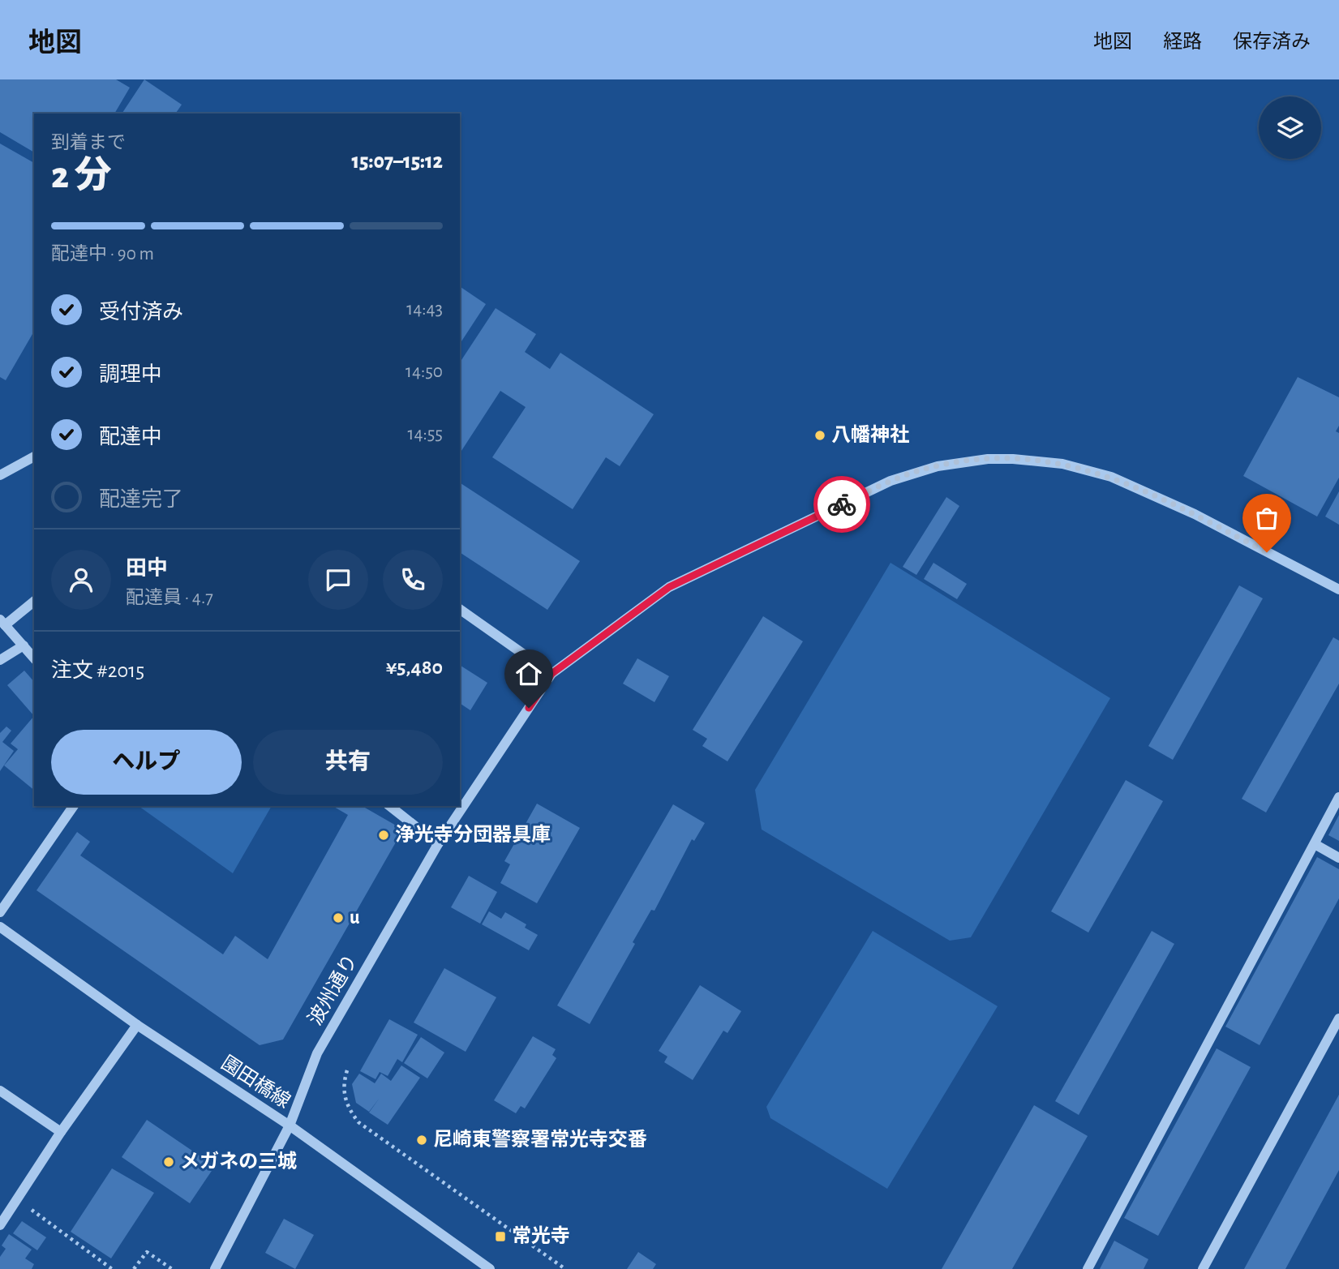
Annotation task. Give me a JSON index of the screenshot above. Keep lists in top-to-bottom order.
{
  "streets": {
    "street": ["波州通り", "園田橋線"]
  },
  "crossings": [
    ["波州通り", "園田橋線"]
  ],
  "places": {
    "other": [
      "八幡神社",
      "浄光寺分団器具庫",
      "u",
      "尼崎東警察署常光寺交番",
      "メガネの三城"
    ],
    "transit": ["常光寺"]
  },
  "page": {
    "header": "地図",
    "nav": ["地図", "経路", "保存済み"],
    "heading": ["2 分", "到着まで", "15:07–15:12"],
    "panel": [
      "田中",
      "配達員 · 4.7",
      "注文 #2015",
      "¥5,480"
    ],
    "bar": "配達中 · 90 m",
    "list": [
      ["受付済み", "14:43"],
      ["調理中", "14:50"],
      ["配達中", "14:55"],
      "配達完了"
    ],
    "buttons": ["ヘルプ", "共有"]
  }
}
